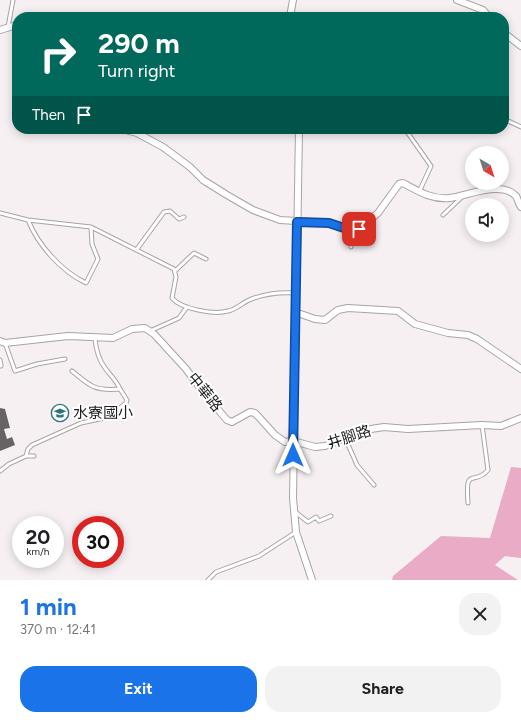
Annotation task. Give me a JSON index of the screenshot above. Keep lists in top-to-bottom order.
{
  "streets": {
    "street": ["中華路", "井腳路"]
  },
  "crossings": [
    ["中華路", "井腳路"]
  ],
  "places": {
    "school or university": ["水寮國小"]
  },
  "north": "bottom right",
  "page": {
    "turn": ["290 m", "Turn right"],
    "then": "Then",
    "speed": "20 km/h",
    "limit": "30",
    "heading": ["1 min", "370 m · 12:41"],
    "buttons": ["Exit", "Share"]
  }
}
